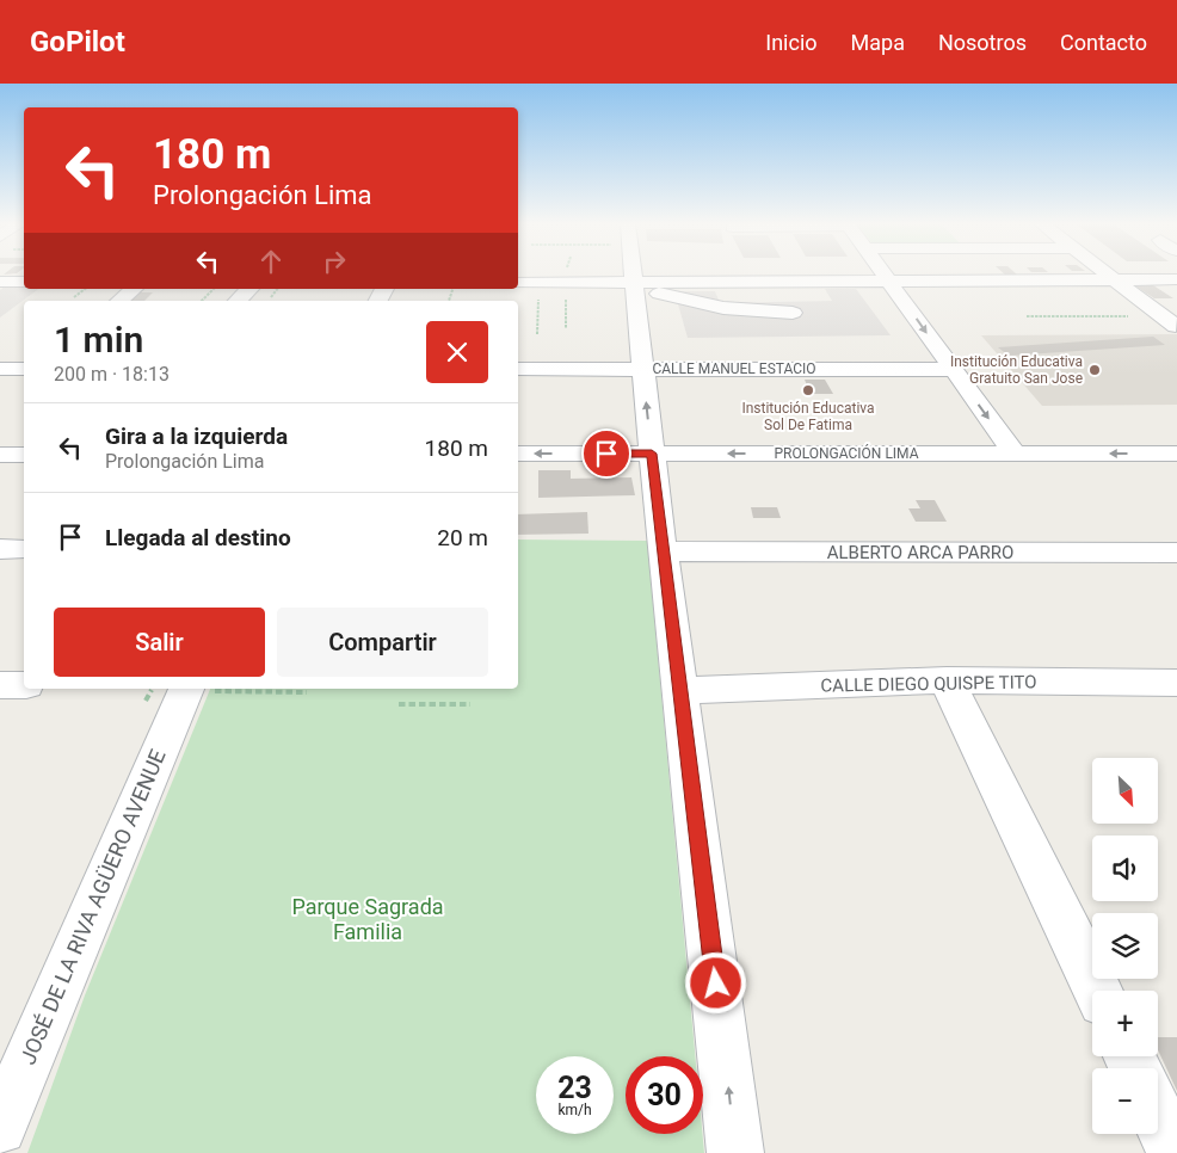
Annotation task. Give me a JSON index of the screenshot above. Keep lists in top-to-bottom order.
{
  "streets": {
    "street": [
      "CALLE MANUEL ESTACIO",
      "PROLONGACIÓN LIMA",
      "ALBERTO ARCA PARRO",
      "CALLE DIEGO QUISPE TITO",
      "JOSÉ DE LA RIVA AGÜERO AVENUE"
    ]
  },
  "parks": ["Parque Sagrada Familia"],
  "places": ["Institución Educativa Gratuito San Jose", "Institución Educativa Sol De Fatima"],
  "north": "bottom right",
  "page": {
    "header": "GoPilot",
    "nav": [
      "Inicio",
      "Mapa",
      "Nosotros",
      "Contacto"
    ],
    "turn": ["180 m", "Prolongación Lima"],
    "heading": ["1 min", "200 m · 18:13"],
    "list": [
      {
        "name": "Gira a la izquierda",
        "note": "Prolongación Lima",
        "value": "180 m"
      },
      {
        "name": "Llegada al destino",
        "value": "20 m"
      }
    ],
    "buttons": ["Salir", "Compartir"],
    "map_buttons": ["+", "−"],
    "speed": "23 km/h",
    "limit": "30"
  }
}
